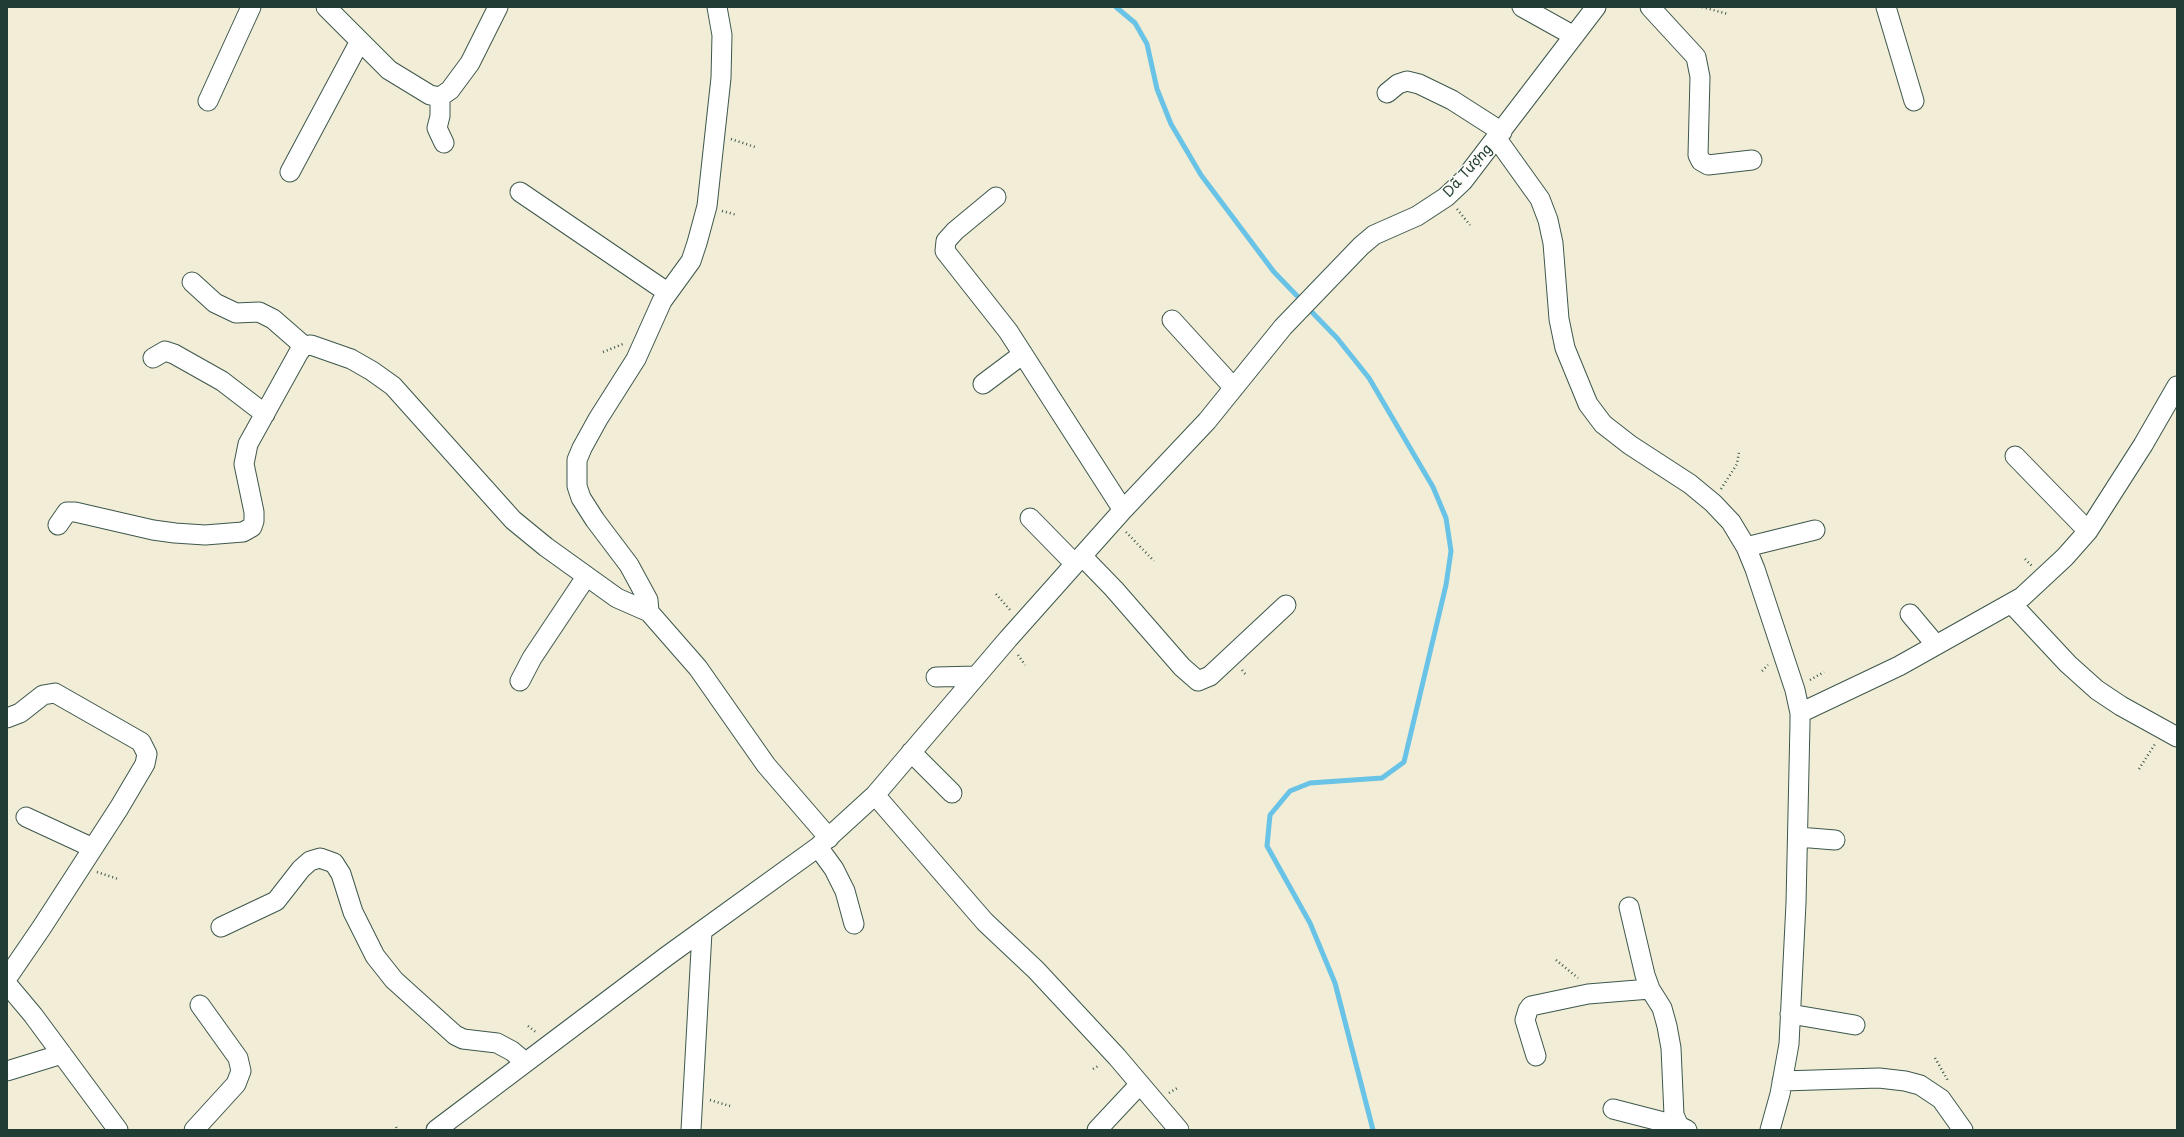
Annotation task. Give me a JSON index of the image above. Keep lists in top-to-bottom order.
{
  "streets": {
    "street": ["Dã Tượng"]
  }
}
